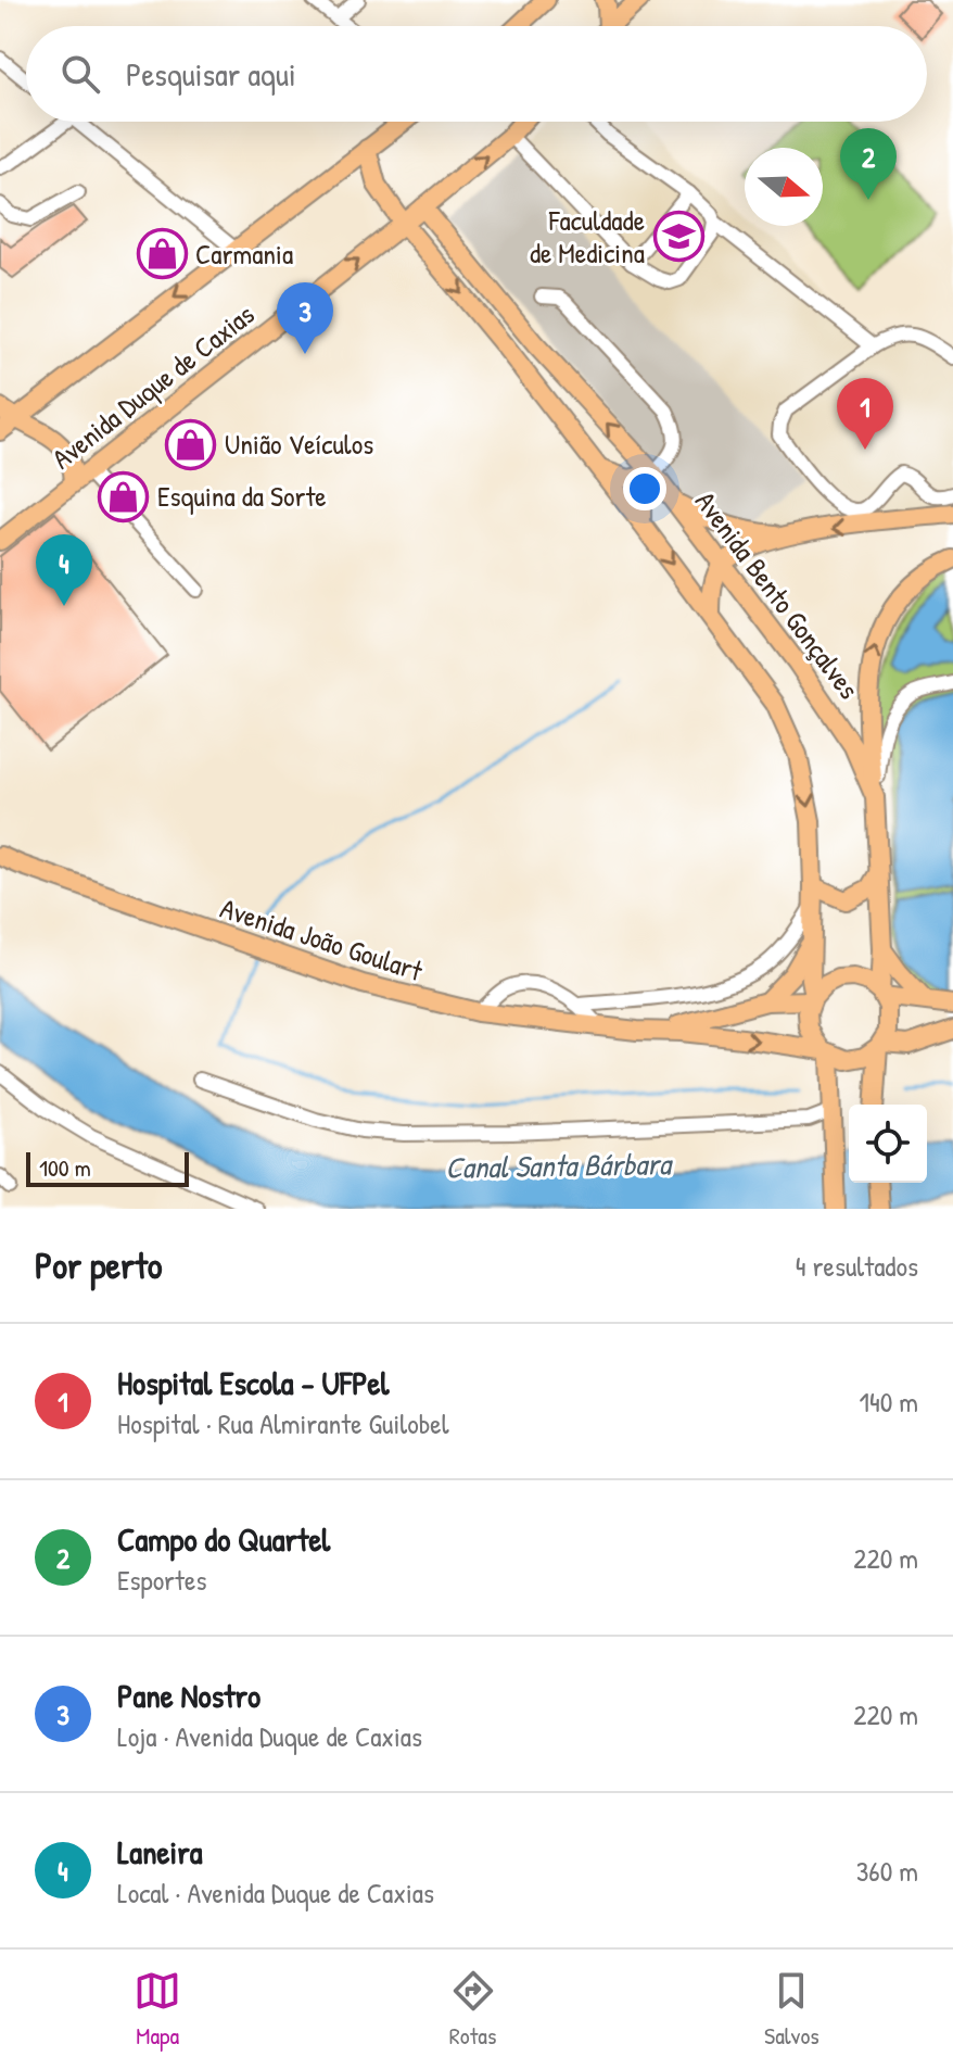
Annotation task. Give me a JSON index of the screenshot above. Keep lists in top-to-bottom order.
{
  "streets": {
    "main road": ["Avenida Duque de Caxias", "Avenida Bento Gonçalves", "Avenida João Goulart"]
  },
  "crossings": [
    ["Avenida Duque de Caxias", "Avenida Bento Gonçalves"],
    ["Avenida Bento Gonçalves", "Avenida João Goulart"]
  ],
  "water": ["Canal Santa Bárbara"],
  "places": {
    "school or university": ["Faculdade de Medicina"],
    "shop": ["Carmania", "União Veículos", "Esquina da Sorte"]
  },
  "scale_bar": "100 m",
  "north": "right",
  "page": {
    "search": "Pesquisar aqui",
    "pins": [
      "2",
      "3",
      "1",
      "4"
    ],
    "scale": "100 m",
    "heading": ["Por perto", "4 resultados"],
    "list": [
      {
        "mark": "1",
        "name": "Hospital Escola - UFPel",
        "note": "Hospital · Rua Almirante Guilobel",
        "value": "140 m"
      },
      {
        "mark": "2",
        "name": "Campo do Quartel",
        "note": "Esportes",
        "value": "220 m"
      },
      {
        "mark": "3",
        "name": "Pane Nostro",
        "note": "Loja · Avenida Duque de Caxias",
        "value": "220 m"
      },
      {
        "mark": "4",
        "name": "Laneira",
        "note": "Local · Avenida Duque de Caxias",
        "value": "360 m"
      }
    ],
    "nav": ["Mapa", "Rotas", "Salvos"]
  }
}
